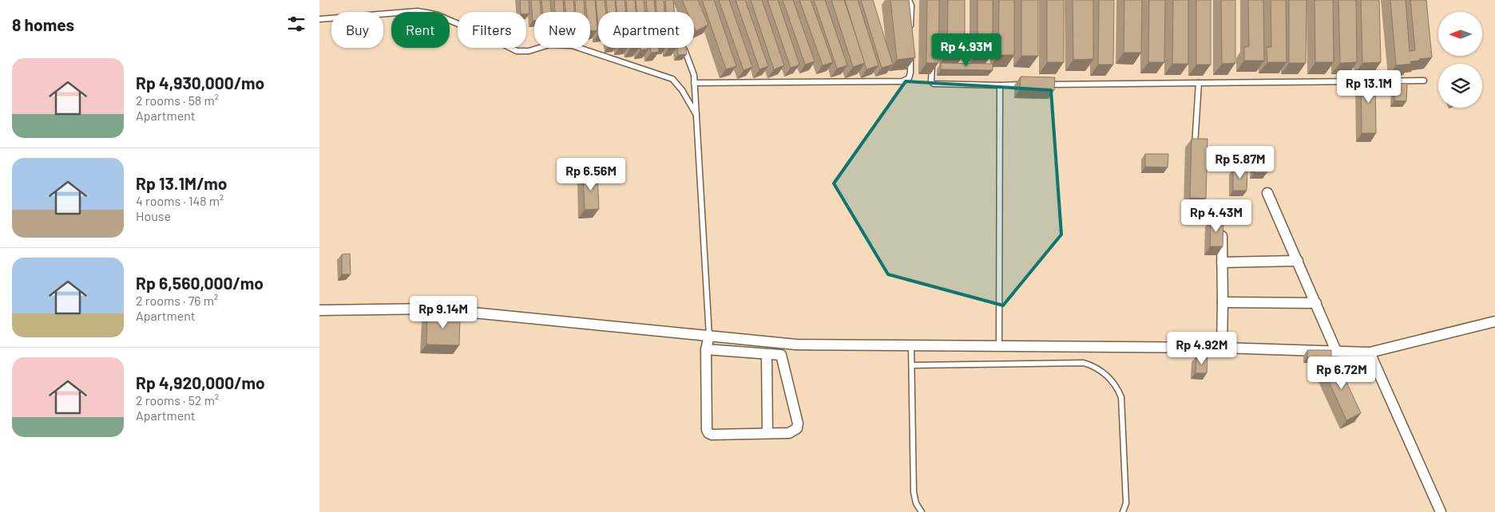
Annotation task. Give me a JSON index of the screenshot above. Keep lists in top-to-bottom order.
{
  "north": "left",
  "page": {
    "heading": "8 homes",
    "chip": [
      "Buy",
      "Rent",
      "Filters",
      "New",
      "Apartment"
    ],
    "price": [
      "Rp 4.93M",
      "Rp 13.1M",
      "Rp 5.87M",
      "Rp 6.56M",
      "Rp 4.43M",
      "Rp 9.14M",
      "Rp 4.92M",
      "Rp 6.72M"
    ],
    "list": [
      {
        "name": "Rp 4,930,000/mo",
        "note": "2 rooms · 58 m² · Apartment"
      },
      {
        "name": "Rp 13.1M/mo",
        "note": "4 rooms · 148 m² · House"
      },
      {
        "name": "Rp 6,560,000/mo",
        "note": "2 rooms · 76 m² · Apartment"
      },
      {
        "name": "Rp 4,920,000/mo",
        "note": "2 rooms · 52 m² · Apartment"
      }
    ]
  }
}
